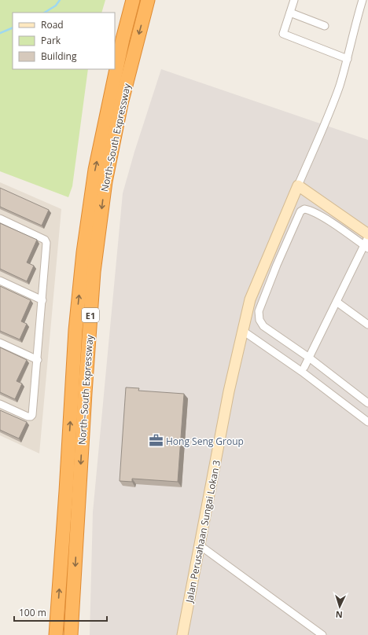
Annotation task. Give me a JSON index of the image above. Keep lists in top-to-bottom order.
{
  "streets": {
    "highway": ["North–South Expressway", "E1"],
    "main road": ["Jalan Perusahaan Sungai Lokan 3"]
  },
  "places": {
    "office": ["Hong Seng Group"]
  },
  "legend": ["Road", "Park", "Building"],
  "scale_bar": "100 m",
  "north": "bottom"
}
